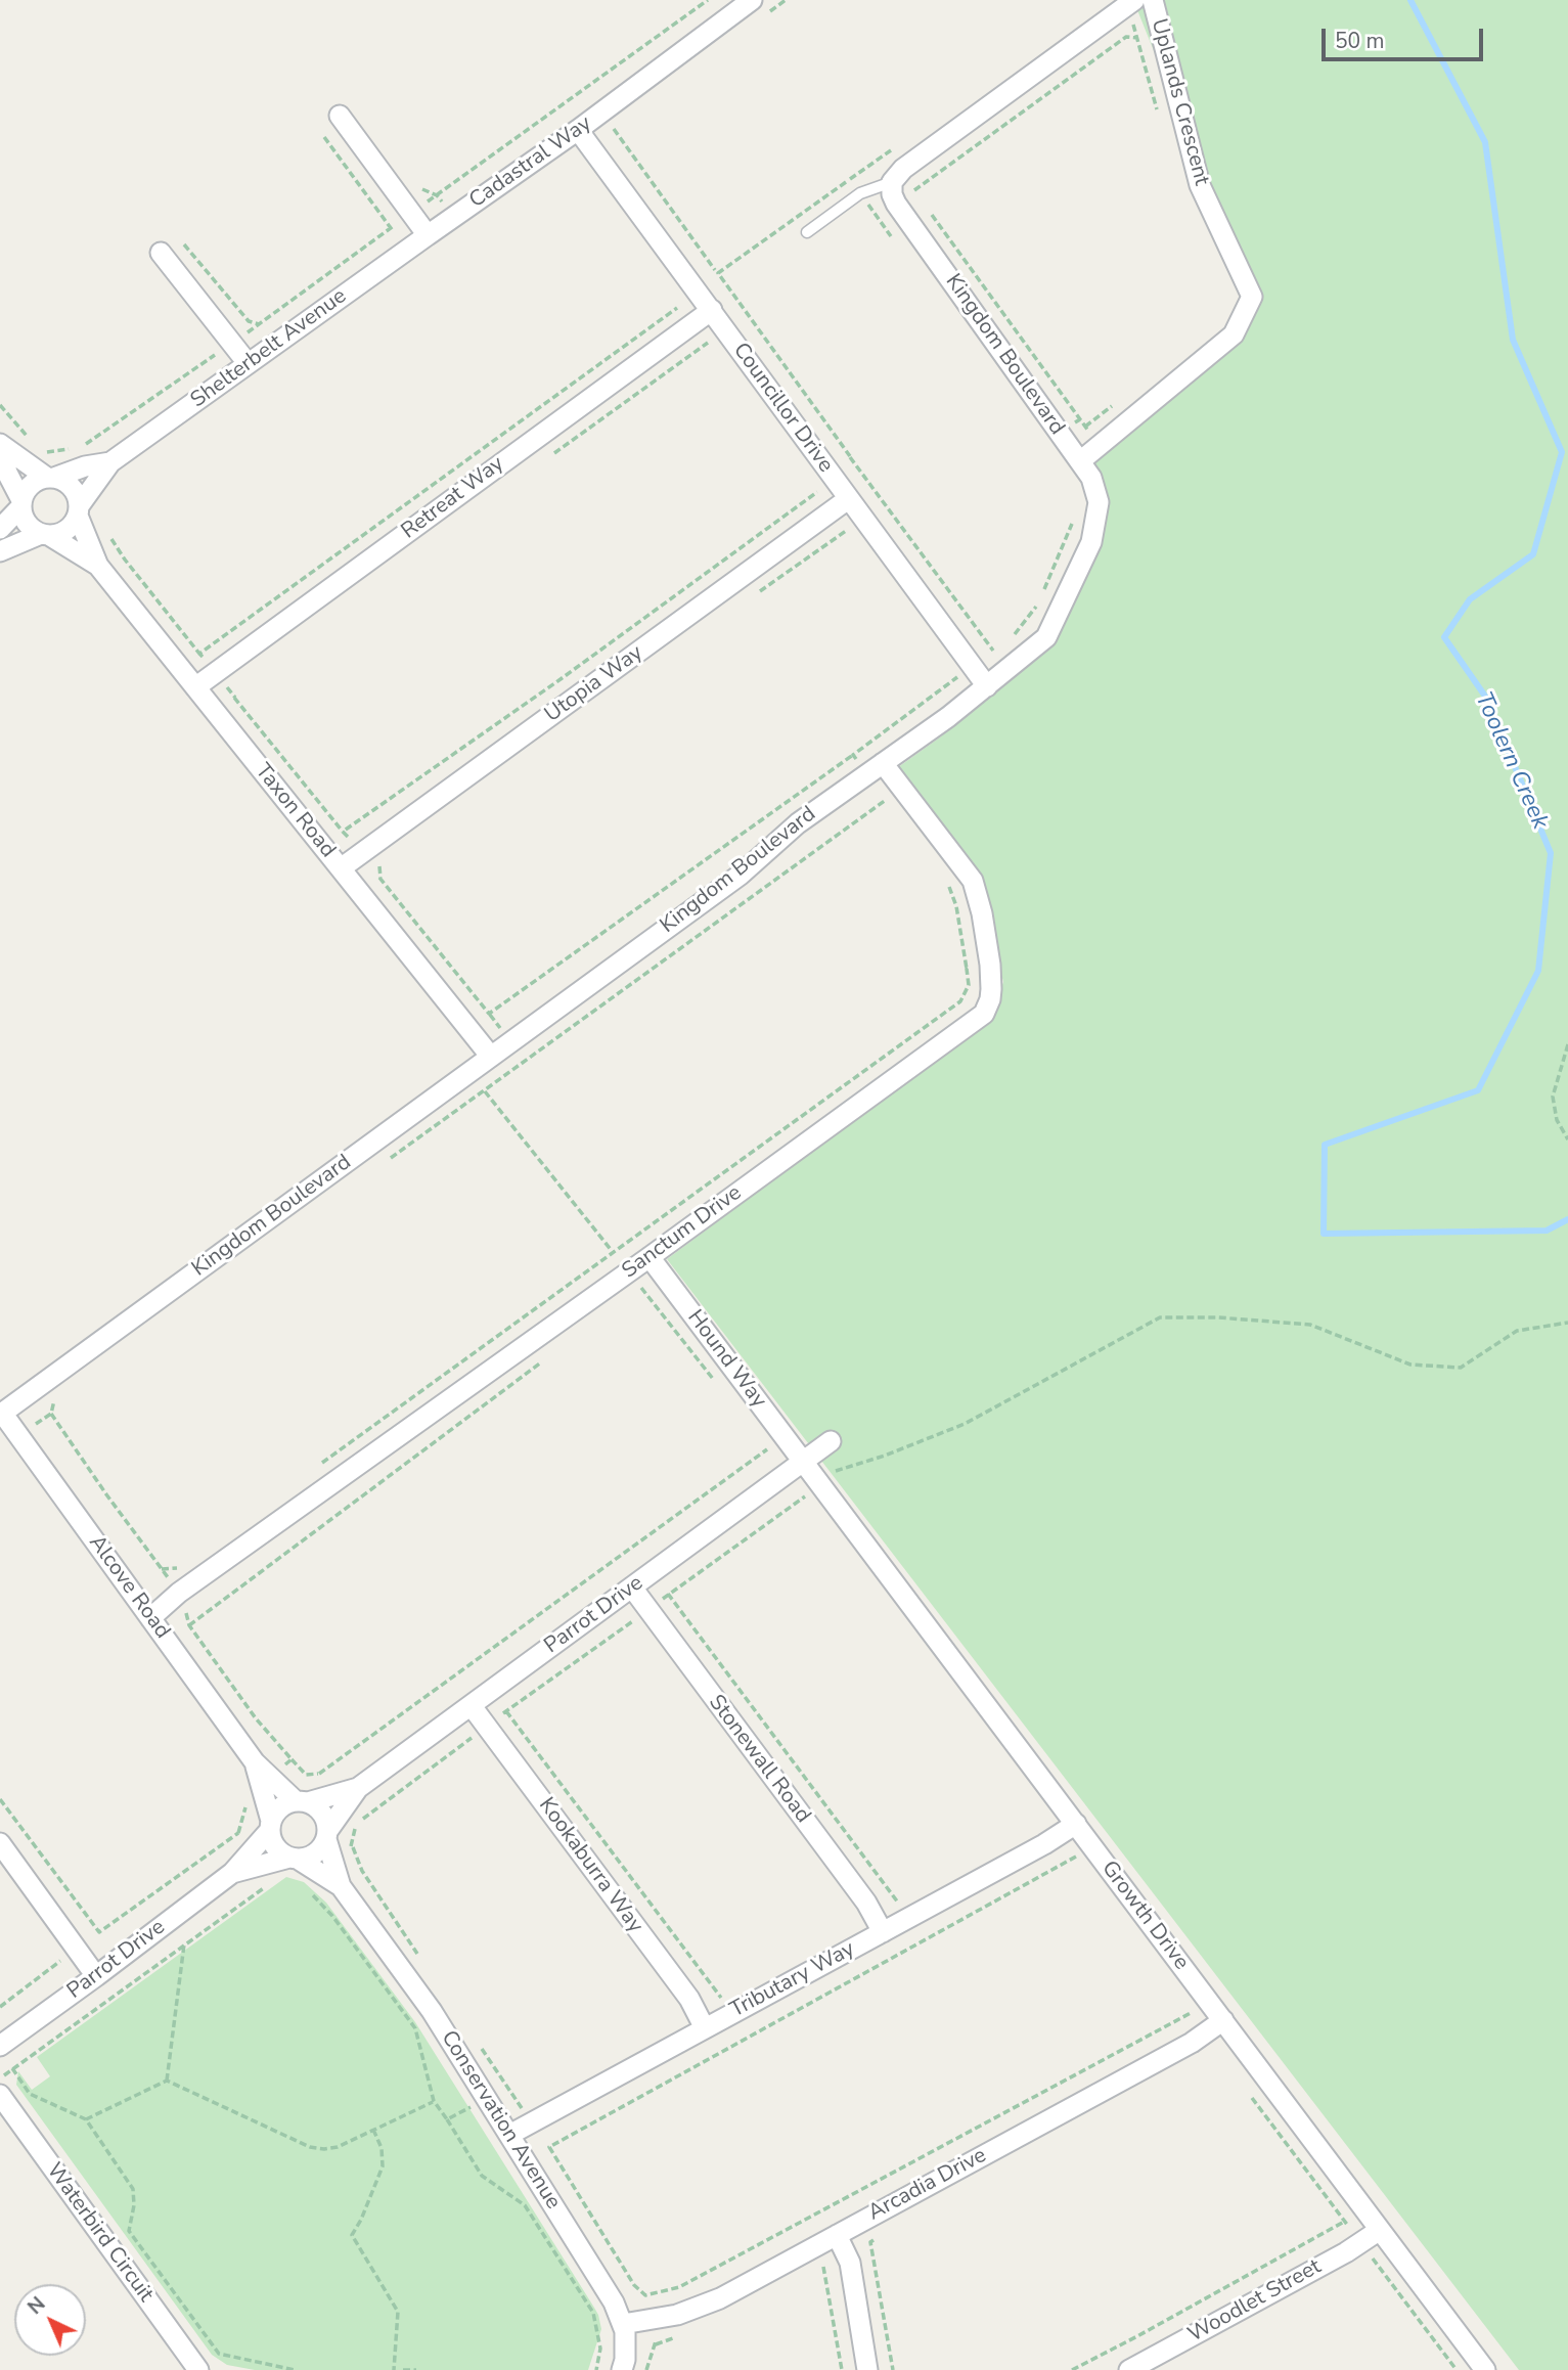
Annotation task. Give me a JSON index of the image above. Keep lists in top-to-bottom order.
{
  "streets": {
    "street": [
      "Uplands Crescent",
      "Cadastral Way",
      "Shelterbelt Avenue",
      "Kingdom Boulevard",
      "Councillor Drive",
      "Retreat Way",
      "Utopia Way",
      "Taxon Road",
      "Sanctum Drive",
      "Hound Way",
      "Alcove Road",
      "Parrot Drive",
      "Stonewall Road",
      "Kookaburra Way",
      "Growth Drive",
      "Tributary Way",
      "Conservation Avenue",
      "Arcadia Drive",
      "Waterbird Circuit",
      "Woodlet Street"
    ]
  },
  "crossings": [
    ["Uplands Crescent", "Kingdom Boulevard"],
    ["Cadastral Way", "Shelterbelt Avenue"],
    ["Cadastral Way", "Councillor Drive"],
    ["Kingdom Boulevard", "Councillor Drive"],
    ["Kingdom Boulevard", "Taxon Road"],
    ["Kingdom Boulevard", "Sanctum Drive"],
    ["Kingdom Boulevard", "Alcove Road"],
    ["Councillor Drive", "Retreat Way"],
    ["Councillor Drive", "Utopia Way"],
    ["Retreat Way", "Taxon Road"],
    ["Utopia Way", "Taxon Road"],
    ["Sanctum Drive", "Hound Way"],
    ["Sanctum Drive", "Alcove Road"],
    ["Hound Way", "Parrot Drive"],
    ["Hound Way", "Growth Drive"],
    ["Alcove Road", "Parrot Drive"],
    ["Alcove Road", "Conservation Avenue"],
    ["Parrot Drive", "Stonewall Road"],
    ["Parrot Drive", "Kookaburra Way"],
    ["Parrot Drive", "Growth Drive"],
    ["Parrot Drive", "Conservation Avenue"],
    ["Stonewall Road", "Tributary Way"],
    ["Kookaburra Way", "Tributary Way"],
    ["Growth Drive", "Tributary Way"],
    ["Growth Drive", "Arcadia Drive"],
    ["Growth Drive", "Woodlet Street"],
    ["Tributary Way", "Conservation Avenue"],
    ["Conservation Avenue", "Arcadia Drive"]
  ],
  "water": ["Toolern Creek"],
  "scale_bar": "50 m",
  "north": "top left"
}
